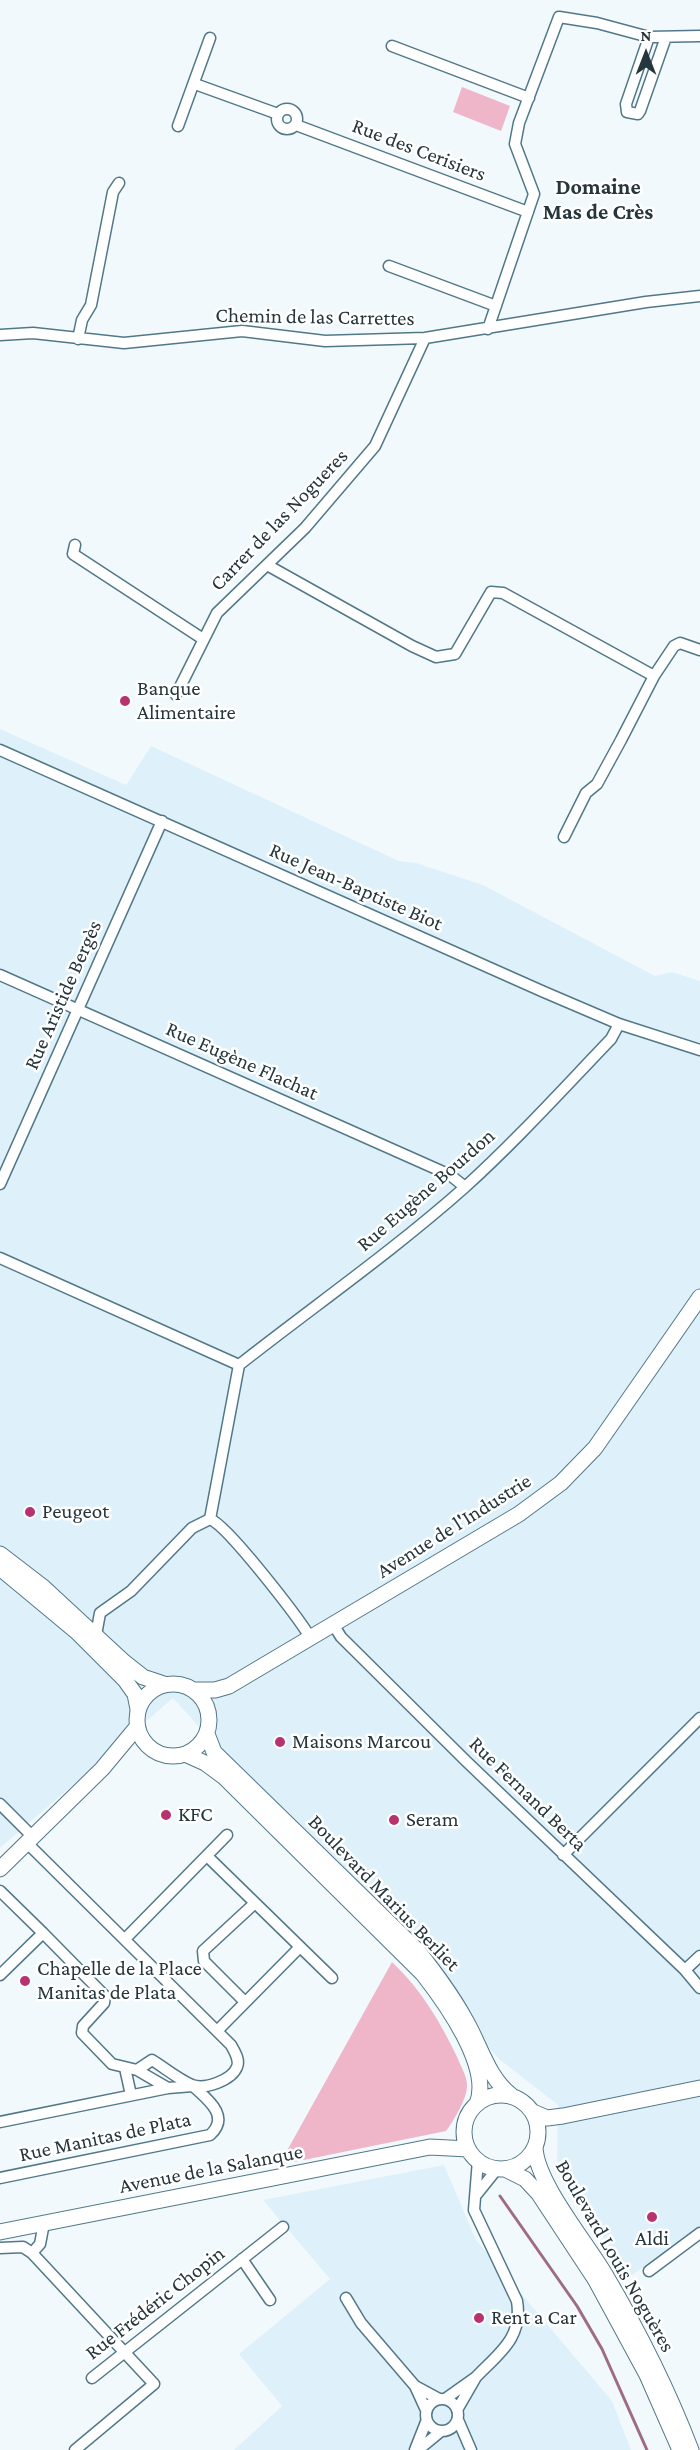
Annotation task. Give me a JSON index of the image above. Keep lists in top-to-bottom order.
{
  "streets": {
    "main road": [
      "Avenue de l'Industrie",
      "Boulevard Marius Berliet",
      "Avenue de la Salanque",
      "Boulevard Louis Noguères"
    ],
    "street": [
      "Rue des Cerisiers",
      "Chemin de las Carrettes",
      "Carrer de las Nogueres",
      "Rue Jean-Baptiste Biot",
      "Rue Aristide Bergès",
      "Rue Eugène Flachat",
      "Rue Eugène Bourdon",
      "Rue Fernand Berta",
      "Rue Manitas de Plata",
      "Rue Frédéric Chopin"
    ]
  },
  "crossings": [
    ["Chemin de las Carrettes", "Carrer de las Nogueres"],
    ["Rue Jean-Baptiste Biot", "Rue Aristide Bergès"],
    ["Rue Jean-Baptiste Biot", "Rue Eugène Bourdon"],
    ["Rue Aristide Bergès", "Rue Eugène Flachat"],
    ["Rue Eugène Flachat", "Rue Eugène Bourdon"],
    ["Avenue de l'Industrie", "Rue Fernand Berta"],
    ["Avenue de l'Industrie", "Boulevard Marius Berliet"],
    ["Boulevard Marius Berliet", "Avenue de la Salanque"],
    ["Boulevard Marius Berliet", "Boulevard Louis Noguères"],
    ["Avenue de la Salanque", "Boulevard Louis Noguères"]
  ],
  "districts": ["Domaine Mas de Crès"],
  "places": [
    "Banque Alimentaire",
    "Peugeot",
    "Maisons Marcou",
    "KFC",
    "Seram",
    "Chapelle de la Place Manitas de Plata",
    "Aldi",
    "Rent a Car"
  ],
  "north": "top"
}
